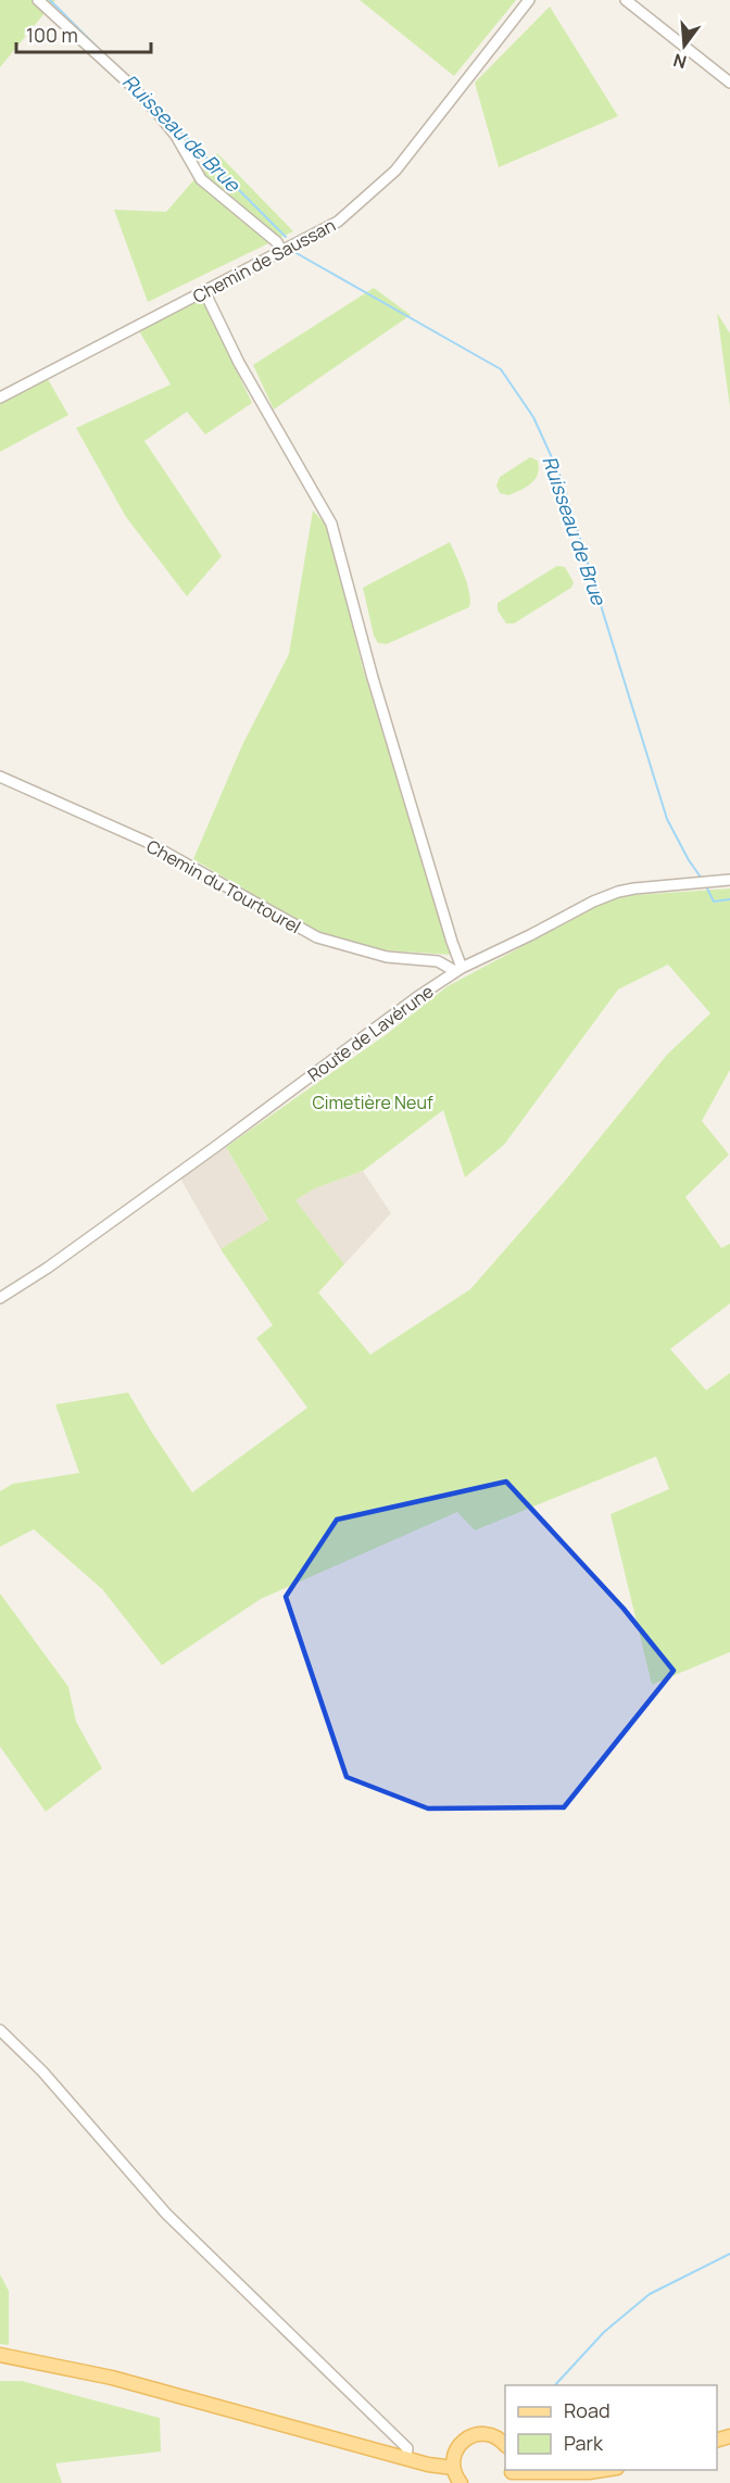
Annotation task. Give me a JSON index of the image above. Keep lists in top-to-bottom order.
{
  "streets": {
    "street": ["Chemin de Saussan", "Chemin du Tourtourel", "Route de Lavérune"]
  },
  "crossings": [
    ["Chemin du Tourtourel", "Route de Lavérune"]
  ],
  "water": ["Ruisseau de Brue"],
  "parks": ["Cimetière Neuf"],
  "legend": ["Road", "Park"],
  "scale_bar": "100 m",
  "north": "bottom"
}
